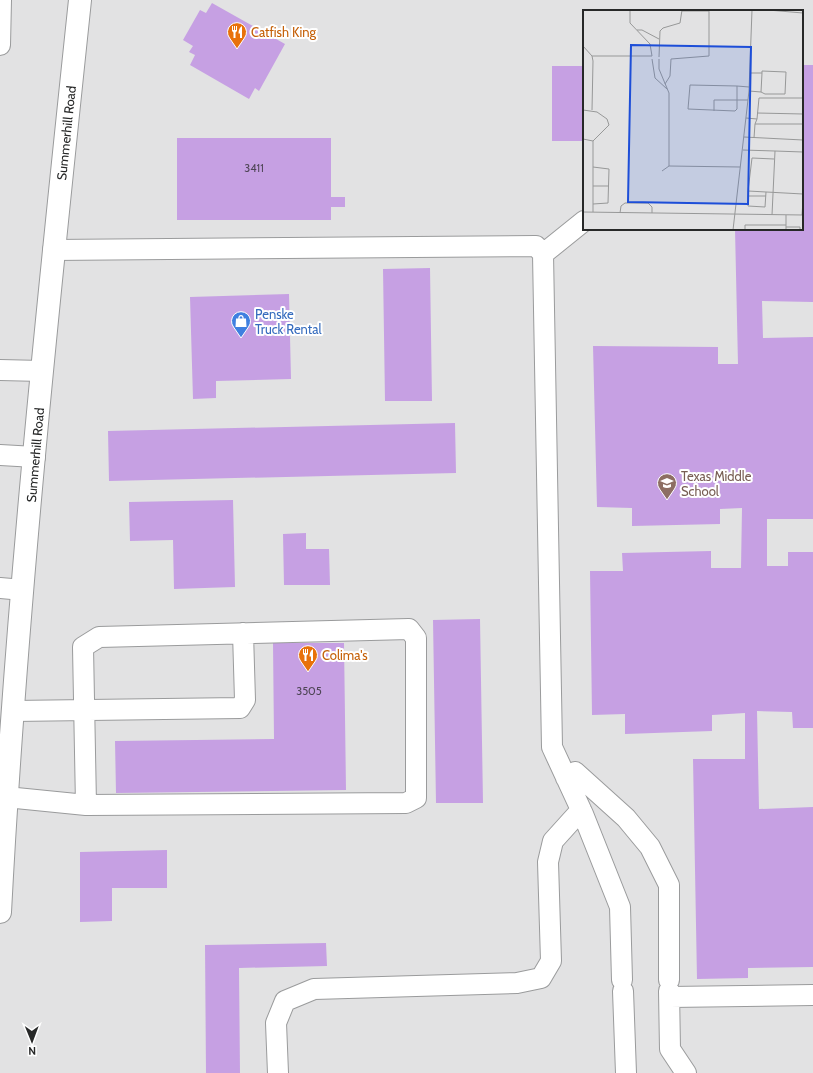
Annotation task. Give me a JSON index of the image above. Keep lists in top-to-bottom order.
{
  "streets": {
    "main road": ["Summerhill Road"]
  },
  "places": {
    "restaurant": ["Catfish King", "Colima's"],
    "shop": ["Penske Truck Rental"],
    "school or university": ["Texas Middle School"]
  },
  "house_numbers": ["3411", "3505"],
  "north": "bottom"
}
